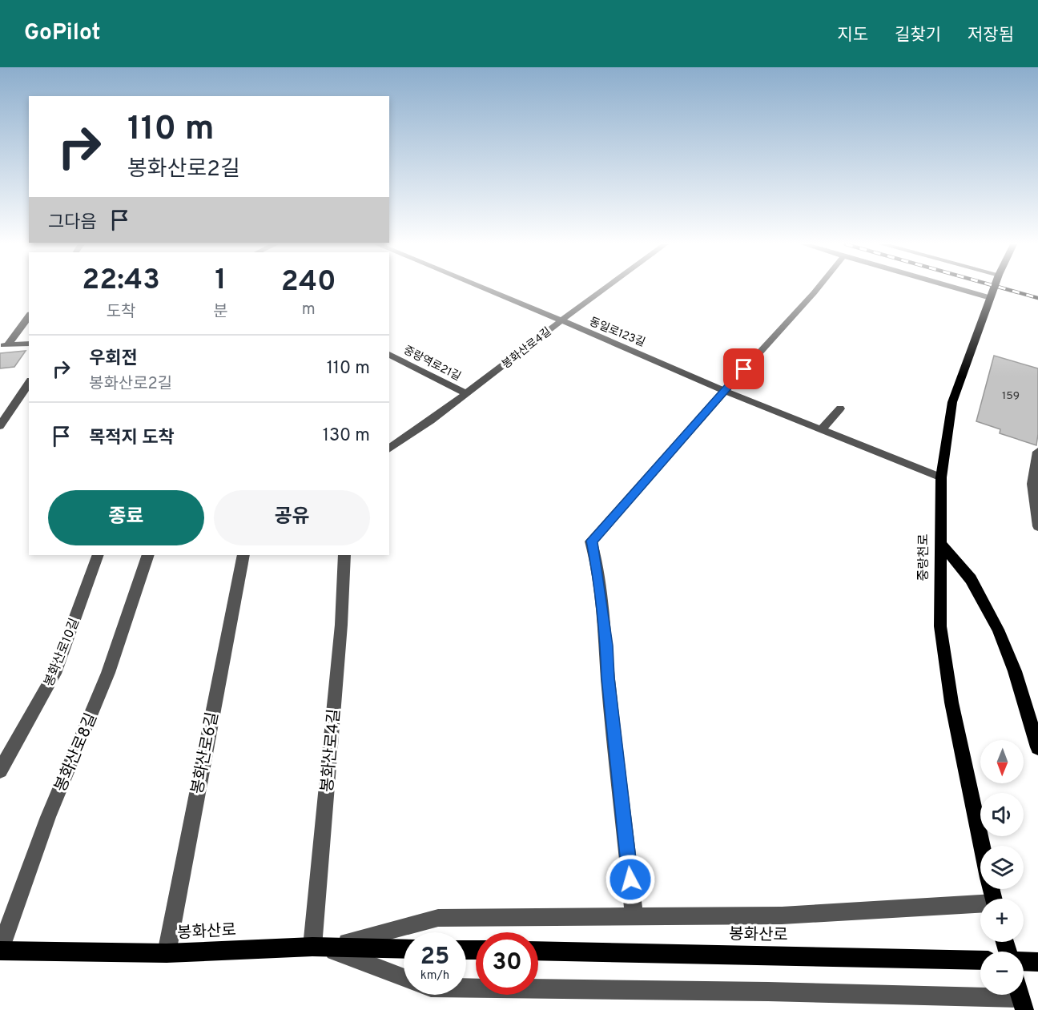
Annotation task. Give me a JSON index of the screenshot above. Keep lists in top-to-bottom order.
{
  "streets": {
    "main road": ["중랑천로", "봉화산로"],
    "street": [
      "동일로123길",
      "봉화산로4길",
      "중랑역로21길",
      "봉화산로10길",
      "봉화산로8길",
      "봉화산로6길"
    ]
  },
  "crossings": [
    ["동일로123길", "봉화산로4길"],
    ["동일로123길", "중랑천로"],
    ["봉화산로4길", "중랑역로21길"],
    ["봉화산로4길", "봉화산로"],
    ["봉화산로8길", "봉화산로"],
    ["봉화산로6길", "봉화산로"]
  ],
  "house_numbers": ["159"],
  "north": "bottom",
  "page": {
    "header": "GoPilot",
    "nav": ["지도", "길찾기", "저장됨"],
    "turn": ["110 m", "봉화산로2길"],
    "then": "그다음",
    "eta": [
      "22:43",
      "도착",
      "1",
      "분",
      "240",
      "m"
    ],
    "list": [
      {
        "name": "우회전",
        "note": "봉화산로2길",
        "value": "110 m"
      },
      {
        "name": "목적지 도착",
        "value": "130 m"
      }
    ],
    "buttons": ["종료", "공유"],
    "map_buttons": ["+", "−"],
    "speed": "25 km/h",
    "limit": "30"
  }
}
